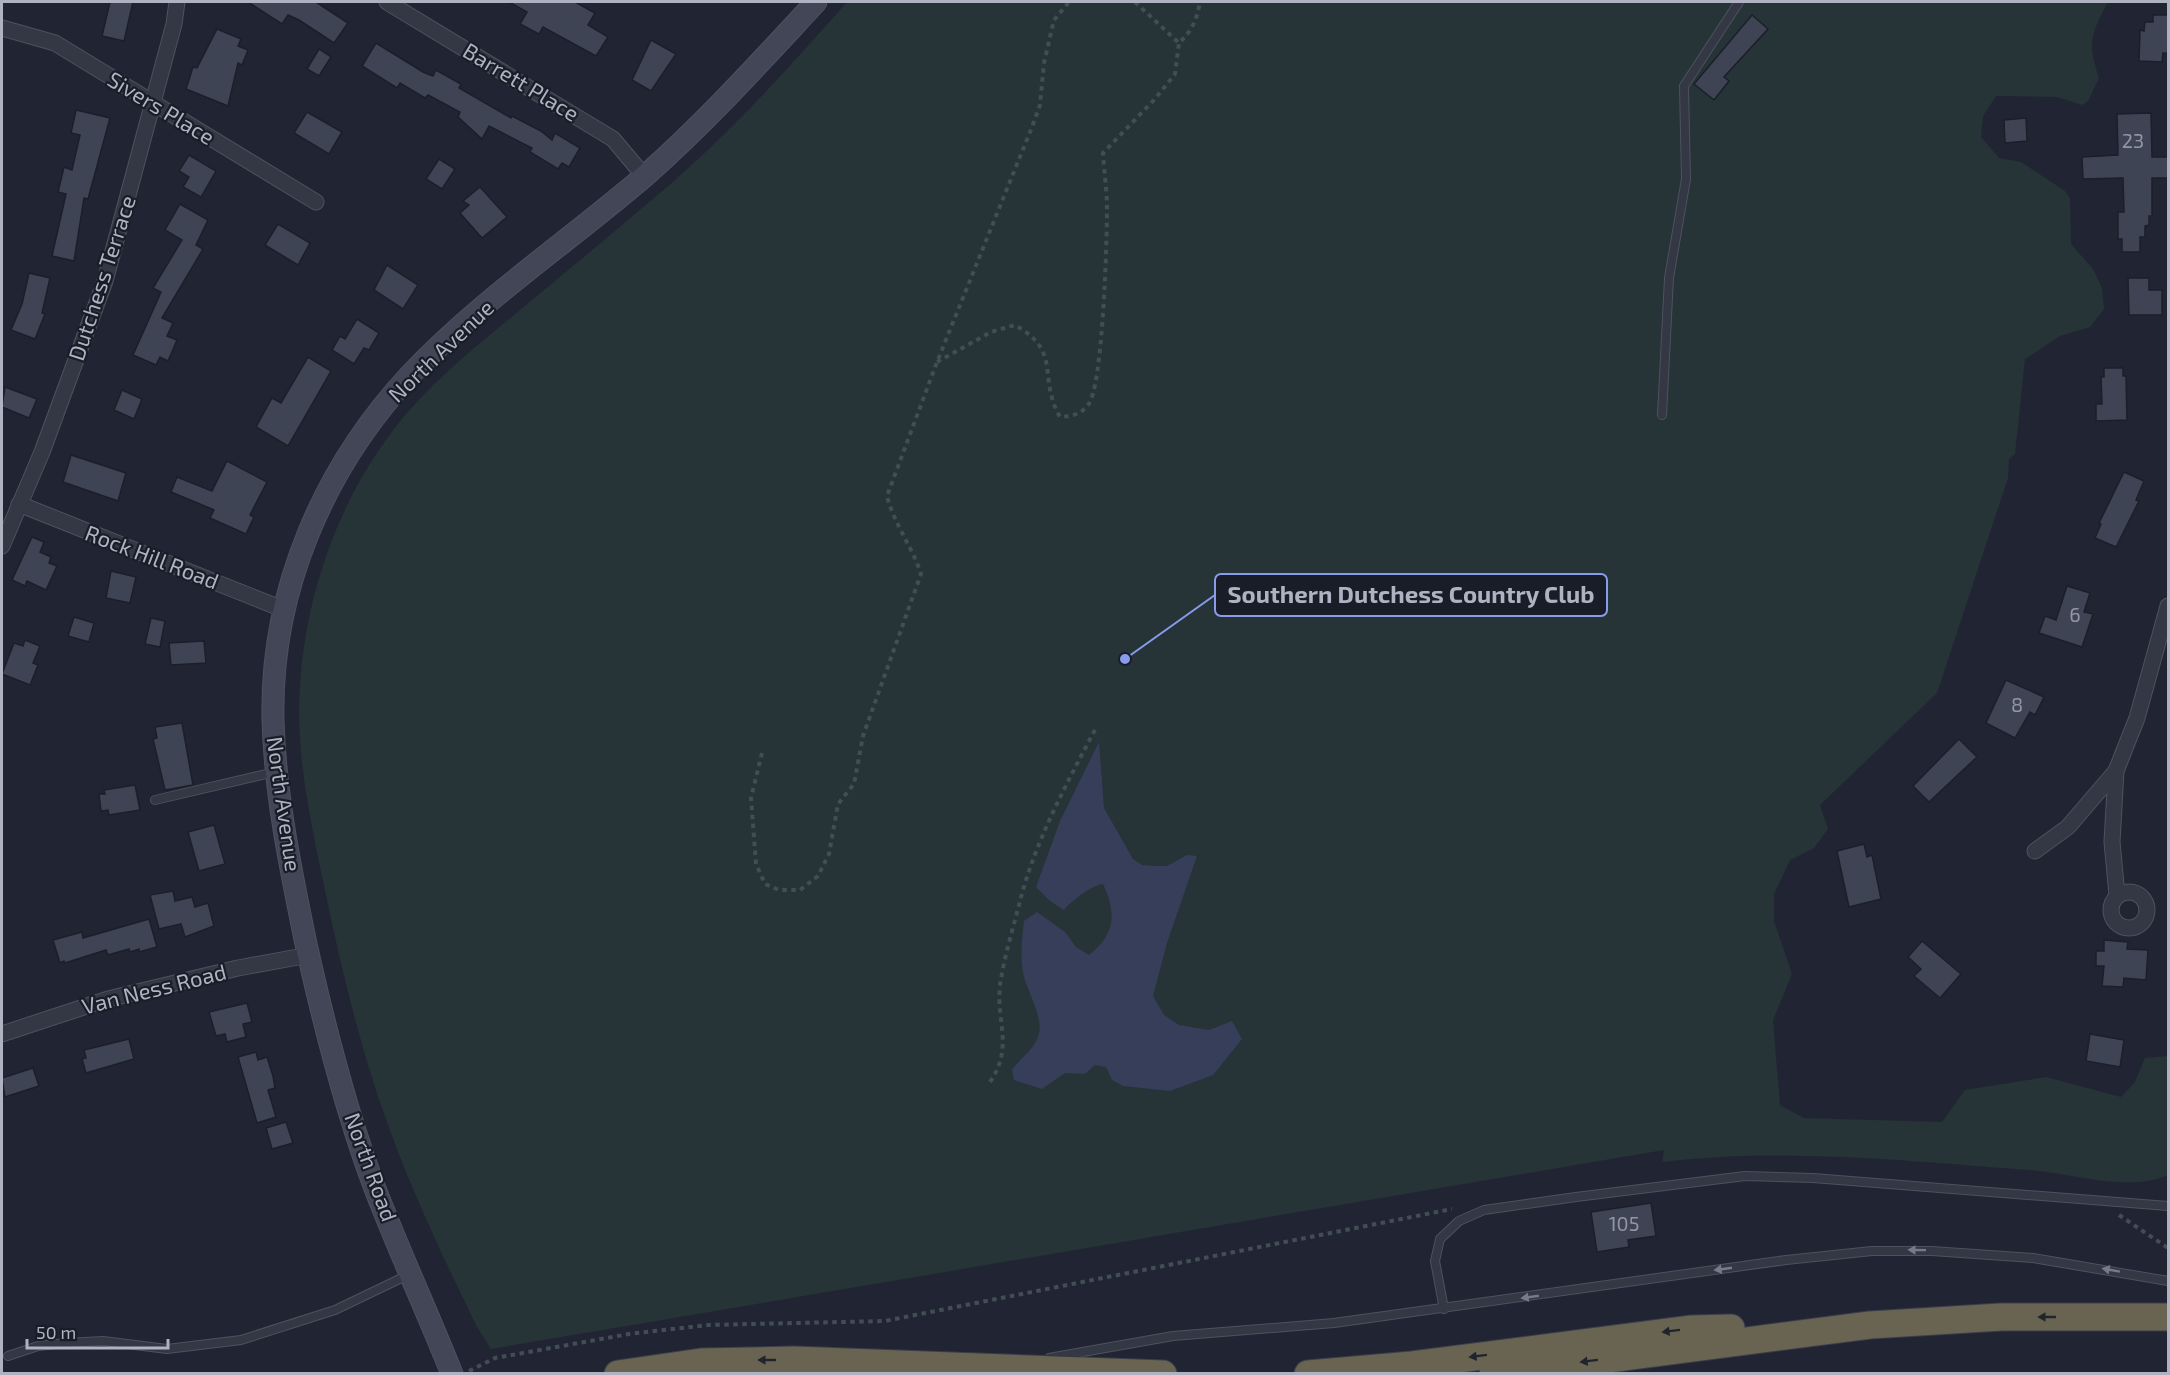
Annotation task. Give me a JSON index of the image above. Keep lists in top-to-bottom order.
{
  "streets": {
    "main road": ["North Avenue", "North Road"],
    "street": [
      "Barrett Place",
      "Sivers Place",
      "Dutchess Terrace",
      "Rock Hill Road",
      "Van Ness Road"
    ]
  },
  "crossings": [
    ["Barrett Place", "North Avenue"],
    ["Sivers Place", "Dutchess Terrace"],
    ["Dutchess Terrace", "Rock Hill Road"],
    ["North Avenue", "Rock Hill Road"],
    ["North Avenue", "Van Ness Road"],
    ["North Avenue", "North Road"],
    ["Van Ness Road", "North Road"]
  ],
  "places": ["Southern Dutchess Country Club"],
  "house_numbers": [
    "23",
    "6",
    "8",
    "105"
  ],
  "scale_bar": "50 m"
}
